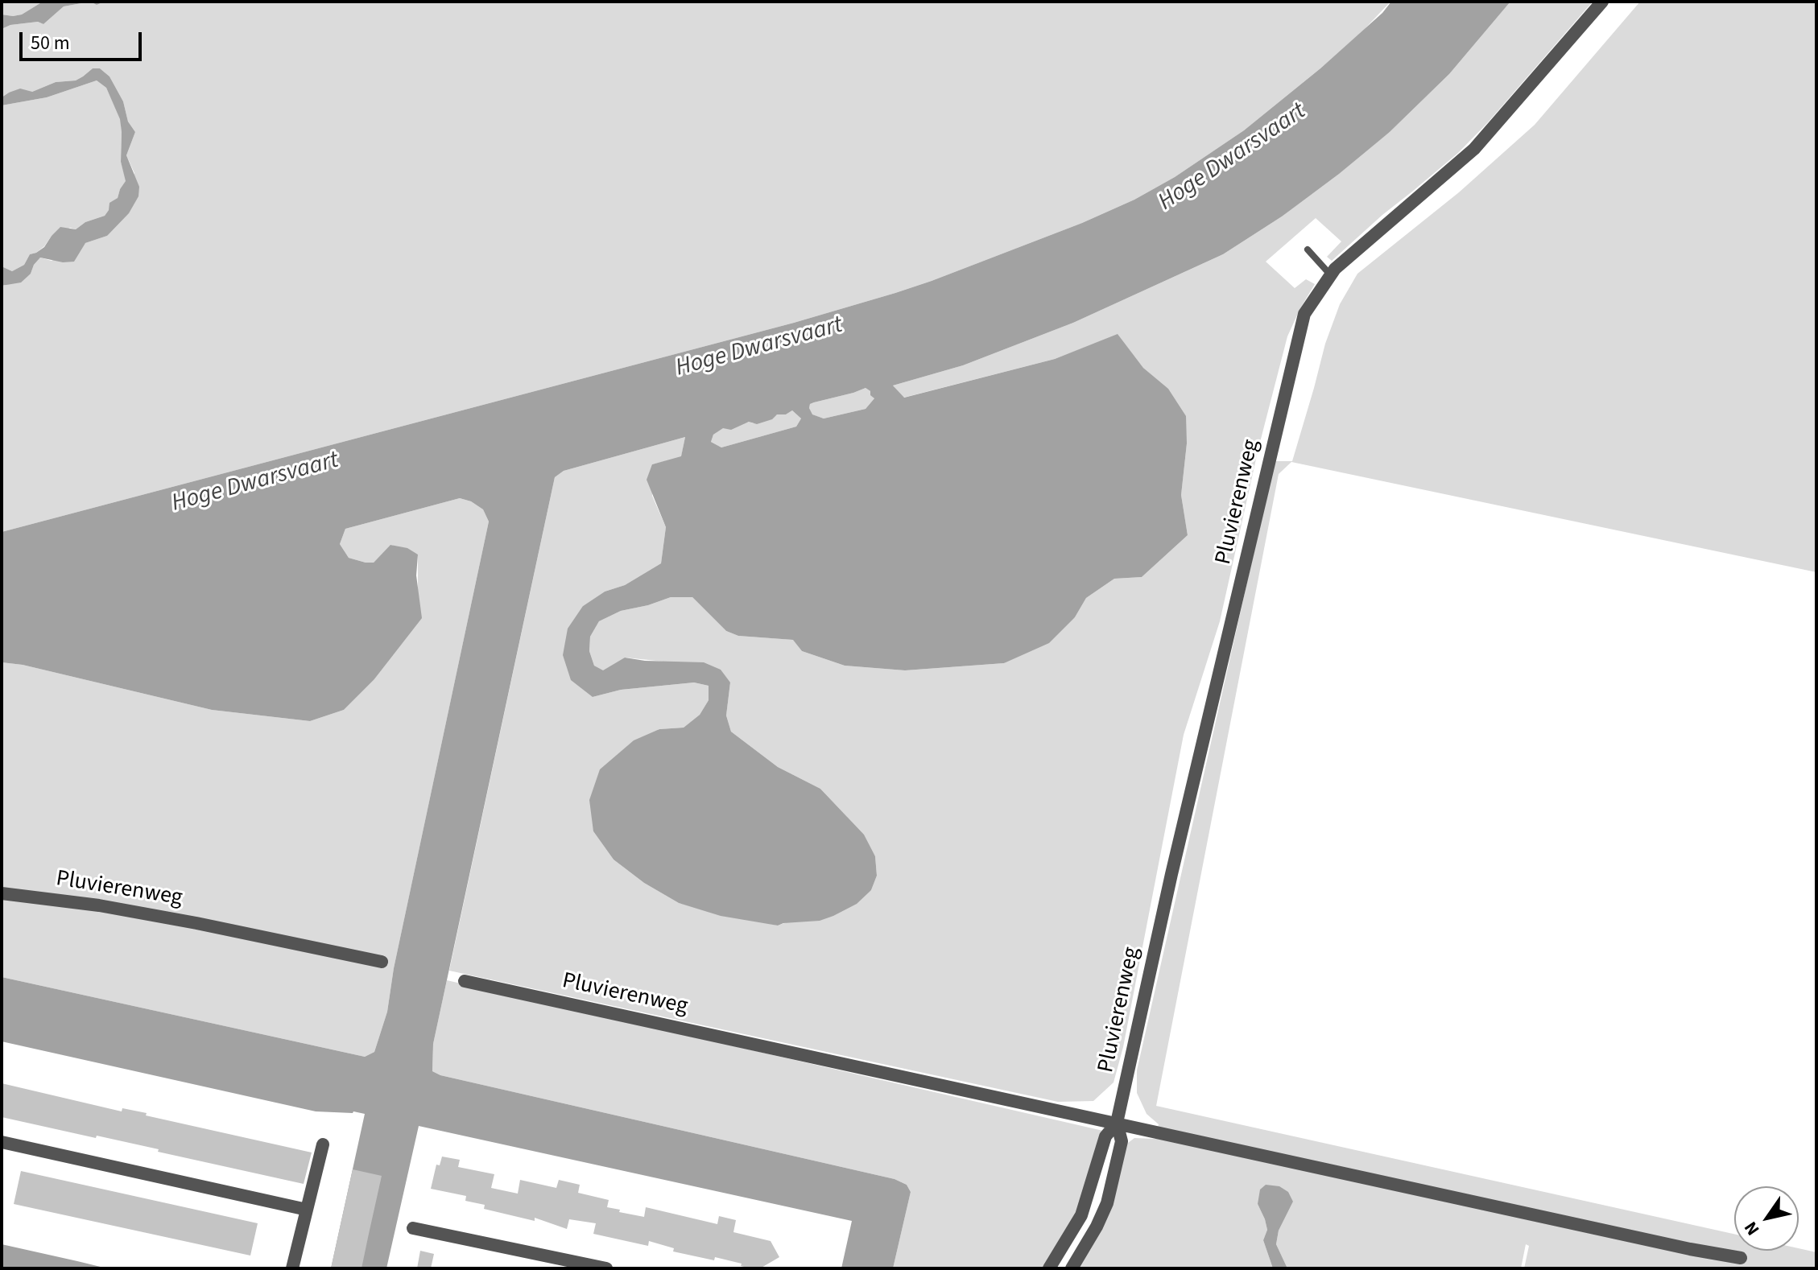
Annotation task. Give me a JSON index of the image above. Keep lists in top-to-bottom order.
{
  "streets": {
    "street": ["Pluvierenweg"]
  },
  "water": ["Hoge Dwarsvaart"],
  "scale_bar": "50 m",
  "north": "bottom left"
}
